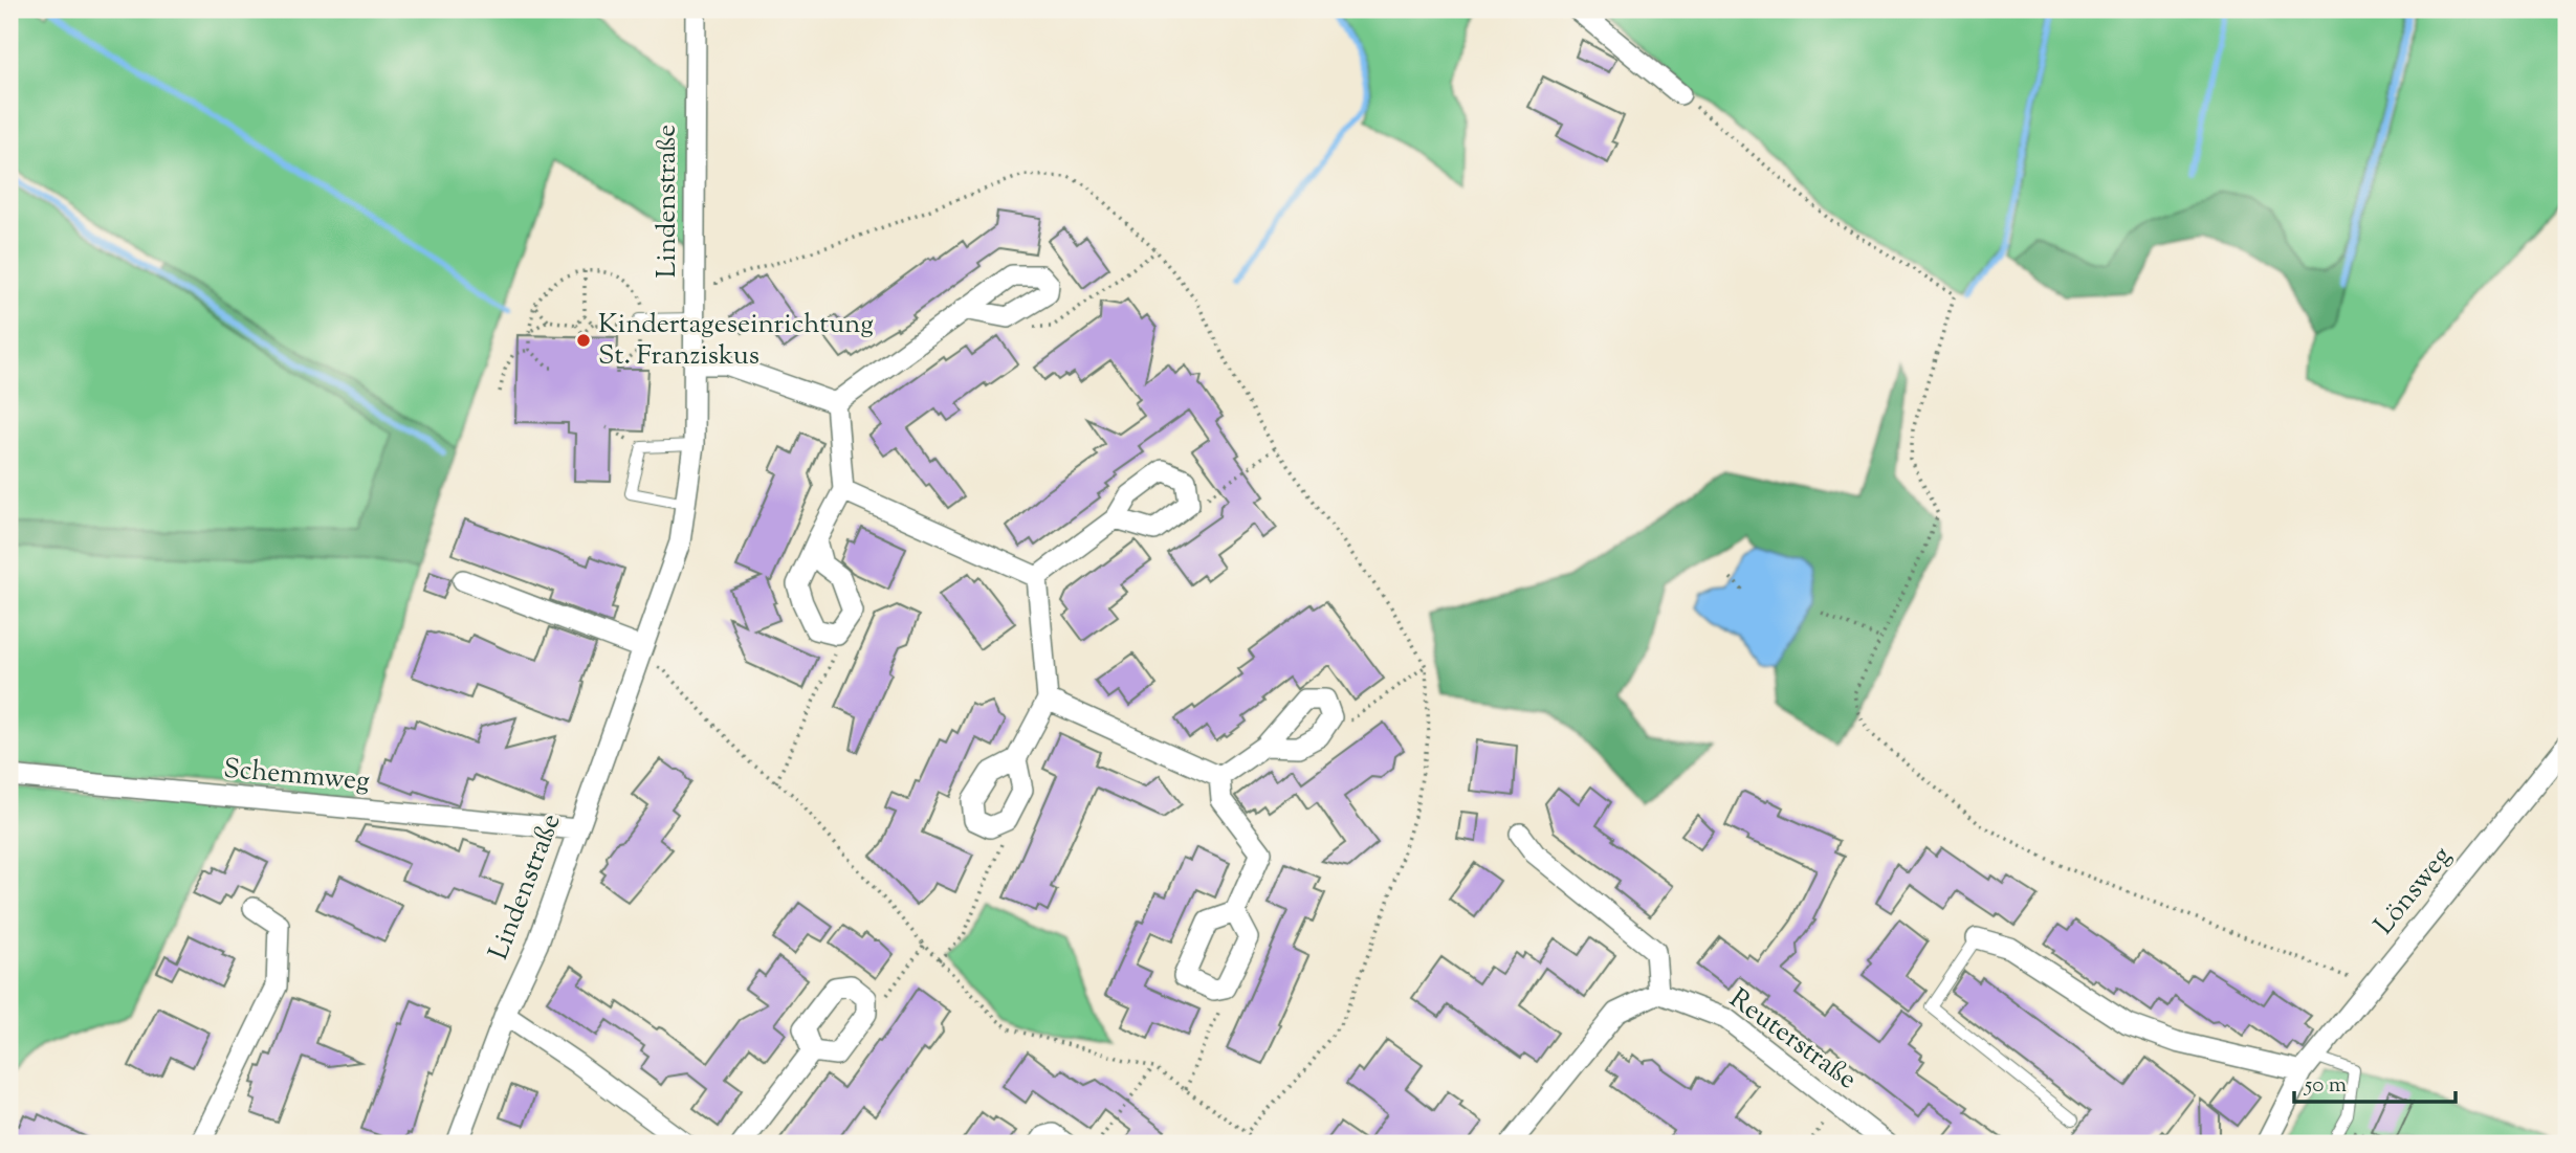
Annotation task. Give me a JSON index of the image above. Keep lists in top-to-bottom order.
{
  "streets": {
    "street": [
      "Lindenstraße",
      "Schemmweg",
      "Lönsweg",
      "Reuterstraße"
    ]
  },
  "crossings": [
    ["Lindenstraße", "Schemmweg"]
  ],
  "places": ["Kindertageseinrichtung St. Franziskus"],
  "scale_bar": "50 m"
}
